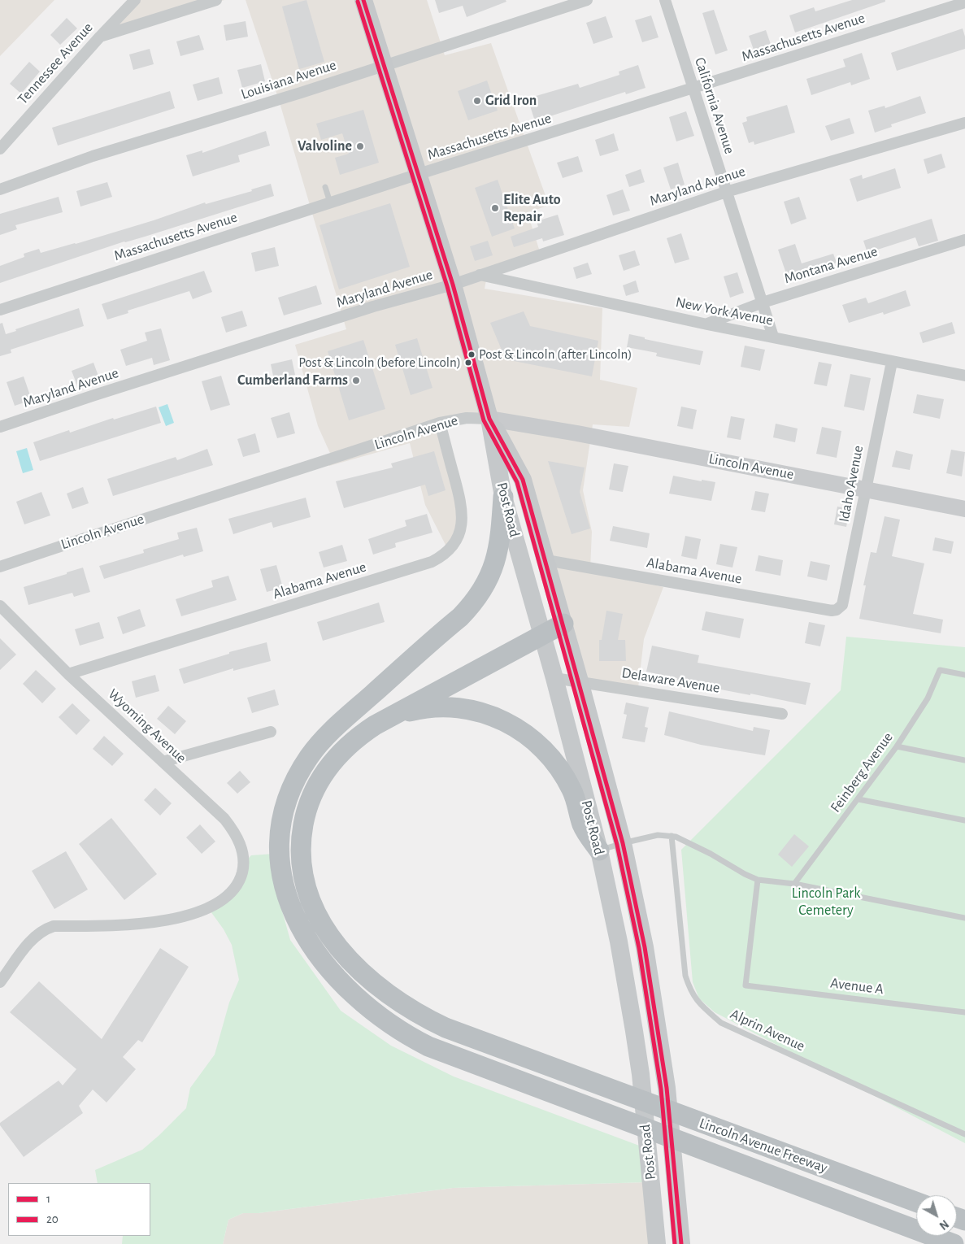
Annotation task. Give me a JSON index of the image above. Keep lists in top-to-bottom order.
{
  "streets": {
    "highway": ["Lincoln Avenue Freeway"],
    "main road": ["Post Road"],
    "street": [
      "Massachusetts Avenue",
      "Tennessee Avenue",
      "Louisiana Avenue",
      "California Avenue",
      "Maryland Avenue",
      "Montana Avenue",
      "New York Avenue",
      "Lincoln Avenue",
      "Idaho Avenue",
      "Alabama Avenue",
      "Delaware Avenue",
      "Wyoming Avenue"
    ],
    "lane": ["Feinberg Avenue", "Avenue A", "Alprin Avenue"]
  },
  "crossings": [
    ["Massachusetts Avenue", "California Avenue"],
    ["Massachusetts Avenue", "Post Road"],
    ["Louisiana Avenue", "Post Road"],
    ["California Avenue", "Maryland Avenue"],
    ["California Avenue", "Montana Avenue"],
    ["California Avenue", "New York Avenue"],
    ["Maryland Avenue", "New York Avenue"],
    ["Maryland Avenue", "Post Road"],
    ["Montana Avenue", "New York Avenue"],
    ["New York Avenue", "Idaho Avenue"],
    ["Lincoln Avenue", "Idaho Avenue"],
    ["Lincoln Avenue", "Post Road"],
    ["Lincoln Avenue", "Alabama Avenue"],
    ["Idaho Avenue", "Alabama Avenue"],
    ["Post Road", "Alabama Avenue"],
    ["Post Road", "Delaware Avenue"],
    ["Alabama Avenue", "Wyoming Avenue"]
  ],
  "parks": ["Lincoln Park Cemetery"],
  "places": [
    "Grid Iron",
    "Valvoline",
    "Elite Auto Repair",
    "Post & Lincoln (after Lincoln)",
    "Post & Lincoln (before Lincoln)",
    "Cumberland Farms"
  ],
  "lines": ["transit line 1", "transit line 20"],
  "legend": ["1", "20"],
  "north": "bottom right"
}
